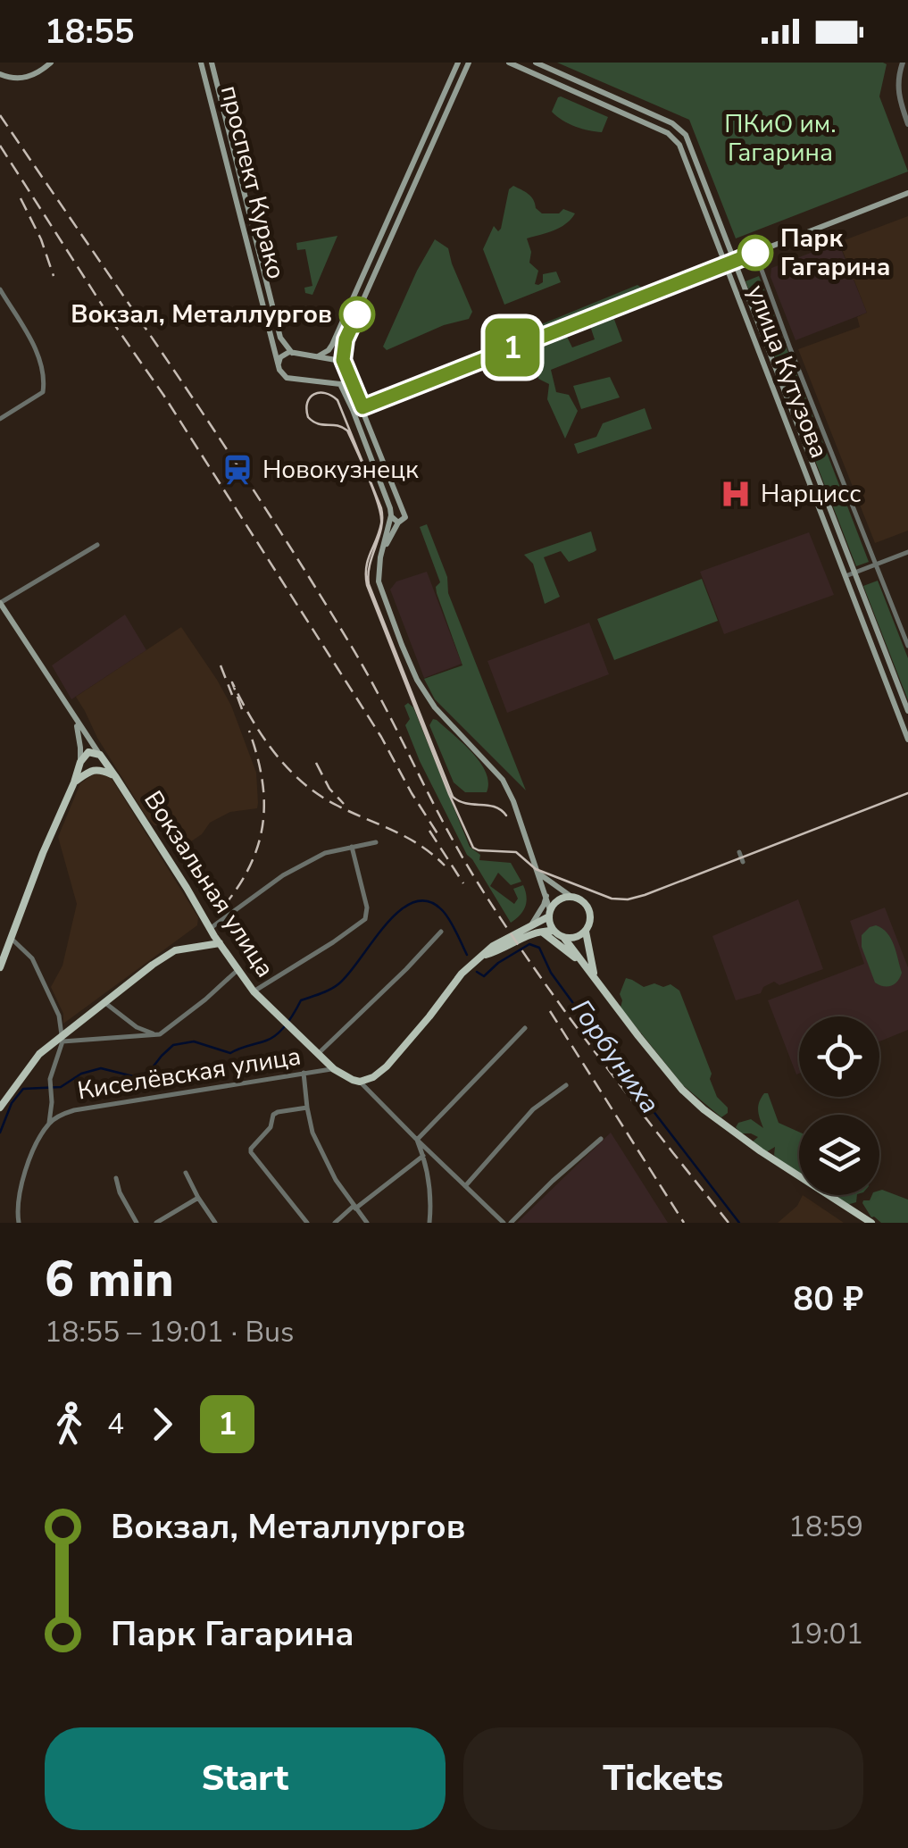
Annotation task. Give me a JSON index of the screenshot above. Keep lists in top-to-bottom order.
{
  "streets": {
    "main road": ["проспект Курако", "улица Кутузова", "Вокзальная улица"],
    "street": ["Киселёвская улица"]
  },
  "crossings": [
    ["Вокзальная улица", "Киселёвская улица"]
  ],
  "water": ["Горбуниха"],
  "parks": ["ПКиО им. Гагарина"],
  "places": {
    "other": ["Парк Гагарина", "Вокзал, Металлургов"],
    "station": ["Новокузнецк"],
    "hospital": ["Нарцисс"]
  },
  "lines": ["bus line 1"],
  "page": {
    "status": "18:55",
    "on_map": "1",
    "heading": ["6 min", "18:55 – 19:01 · Bus", "80 ₽"],
    "legs": ["4", "1"],
    "list": [
      {
        "name": "Вокзал, Металлургов",
        "value": "18:59"
      },
      {
        "name": "Парк Гагарина",
        "value": "19:01"
      }
    ],
    "buttons": ["Start", "Tickets"]
  }
}
